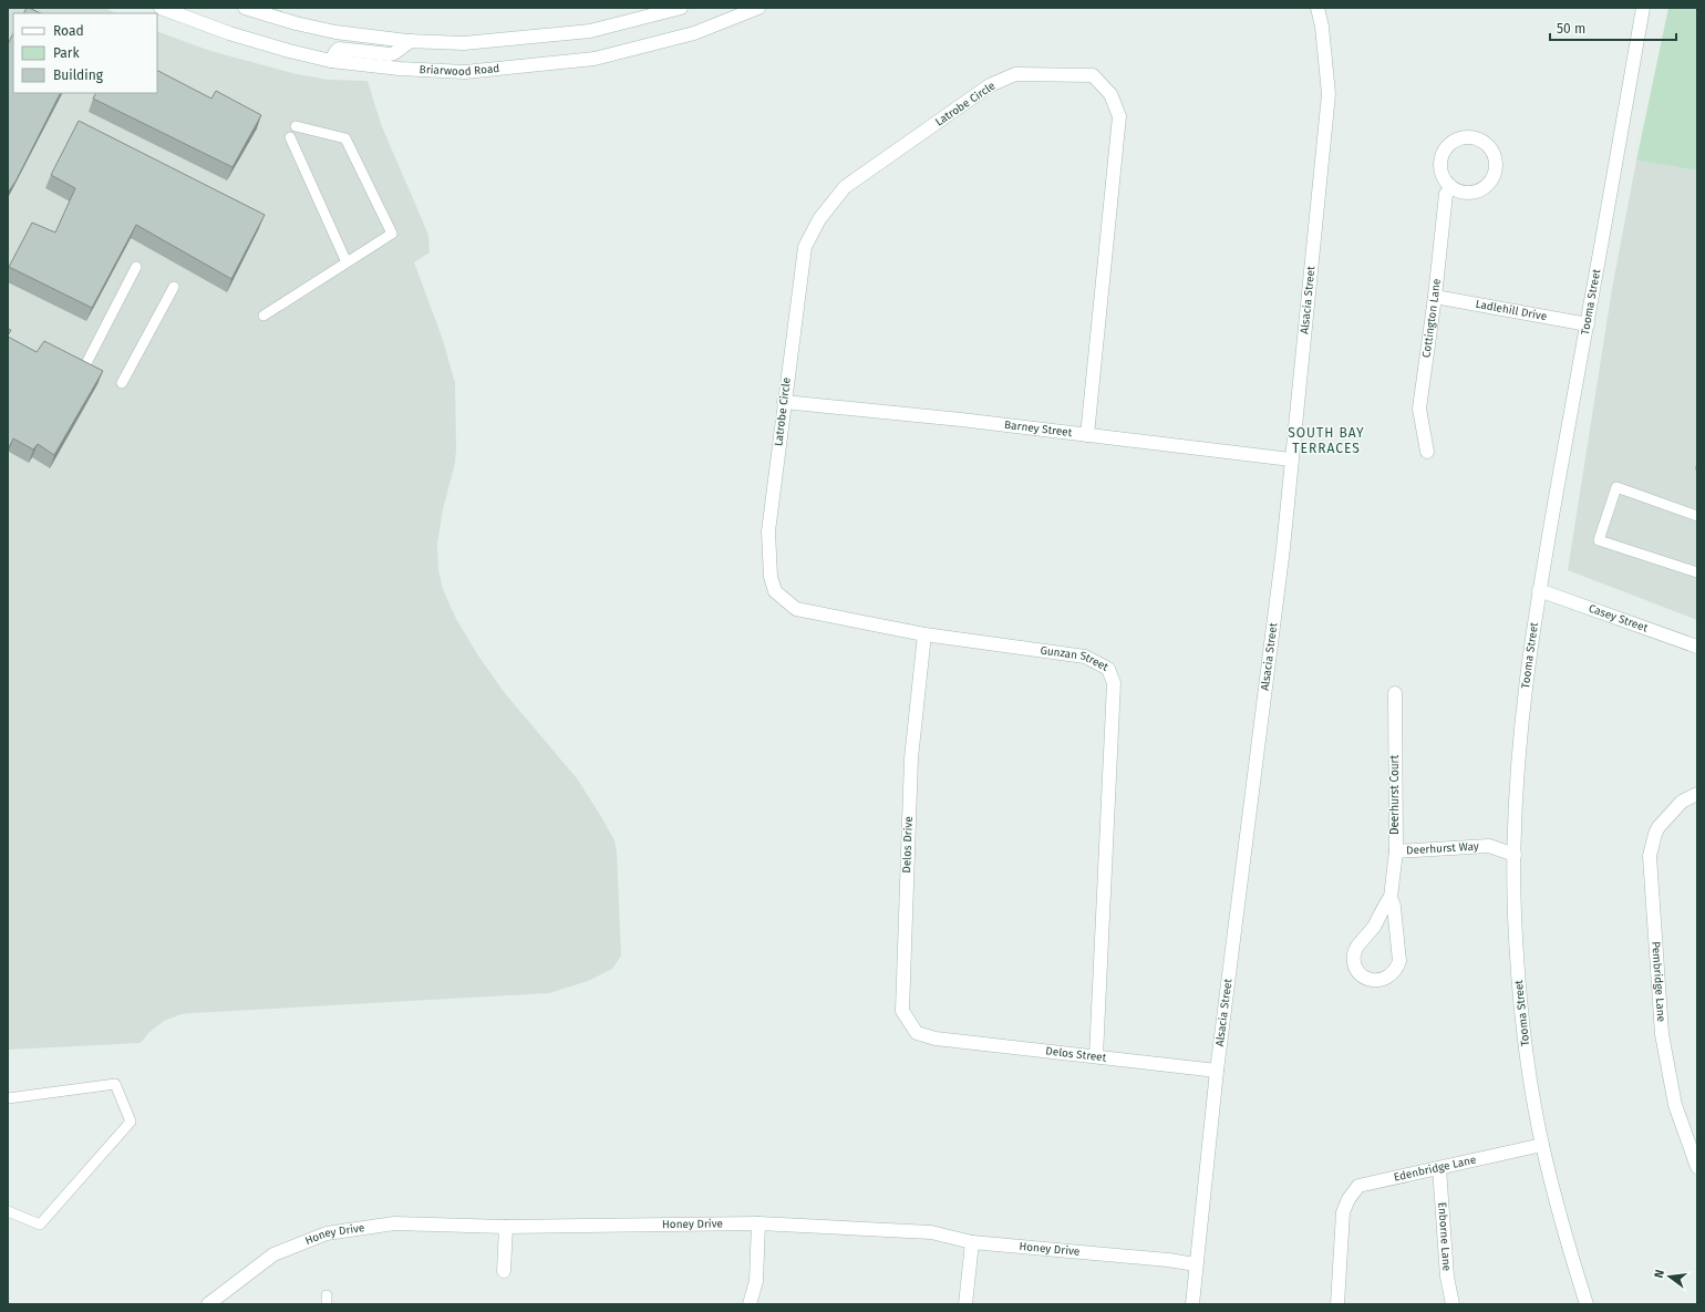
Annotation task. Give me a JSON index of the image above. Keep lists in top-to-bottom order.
{
  "streets": {
    "street": [
      "Briarwood Road",
      "Latrobe Circle",
      "Alsacia Street",
      "Tooma Street",
      "Ladlehill Drive",
      "Cottington Lane",
      "Barney Street",
      "Casey Street",
      "Gunzan Street",
      "Deerhurst Court",
      "Delos Drive",
      "Deerhurst Way",
      "Pembridge Lane",
      "Delos Street",
      "Edenbridge Lane",
      "Honey Drive",
      "Enborne Lane"
    ]
  },
  "crossings": [
    ["Latrobe Circle", "Barney Street"],
    ["Latrobe Circle", "Gunzan Street"],
    ["Alsacia Street", "Barney Street"],
    ["Alsacia Street", "Delos Street"],
    ["Alsacia Street", "Honey Drive"],
    ["Tooma Street", "Ladlehill Drive"],
    ["Tooma Street", "Casey Street"],
    ["Tooma Street", "Deerhurst Way"],
    ["Tooma Street", "Edenbridge Lane"],
    ["Ladlehill Drive", "Cottington Lane"],
    ["Gunzan Street", "Delos Drive"],
    ["Gunzan Street", "Delos Street"],
    ["Deerhurst Court", "Deerhurst Way"],
    ["Delos Drive", "Delos Street"],
    ["Edenbridge Lane", "Enborne Lane"]
  ],
  "districts": ["SOUTH BAY TERRACES"],
  "legend": ["Road", "Park", "Building"],
  "scale_bar": "50 m",
  "north": "left"
}
